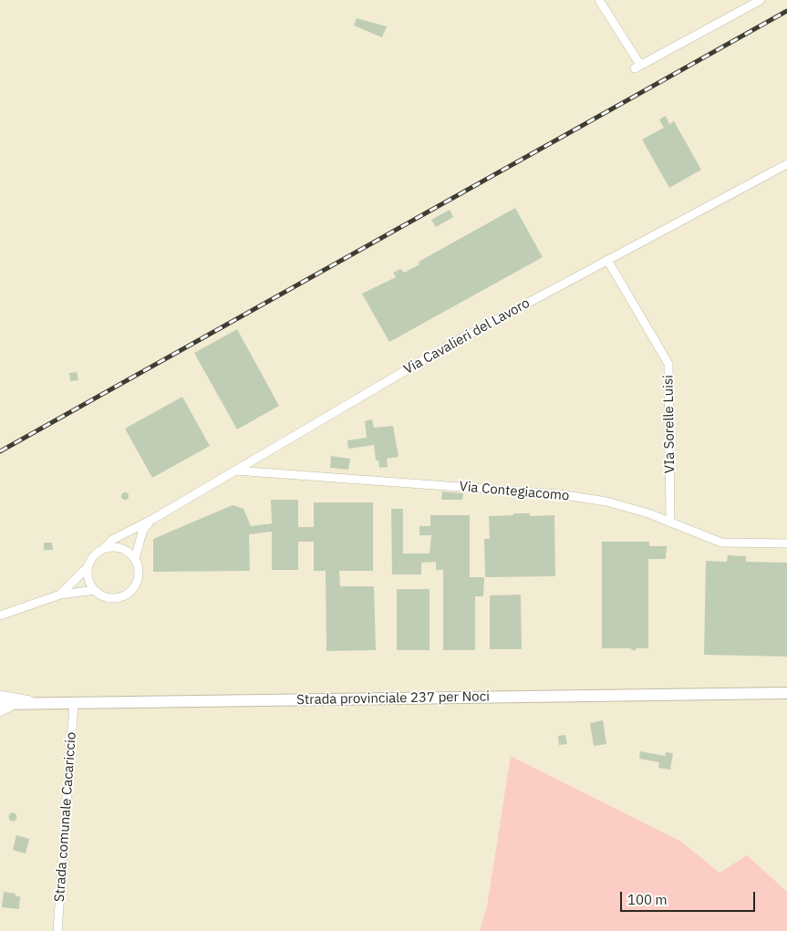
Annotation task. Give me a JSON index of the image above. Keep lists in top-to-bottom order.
{
  "streets": {
    "main road": ["Strada provinciale 237 per Noci"],
    "street": [
      "Via Cavalieri del Lavoro",
      "VIa Sorelle Luisi",
      "Via Contegiacomo",
      "Strada comunale Cacariccio"
    ]
  },
  "crossings": [
    ["Via Cavalieri del Lavoro", "VIa Sorelle Luisi"],
    ["Via Cavalieri del Lavoro", "Via Contegiacomo"],
    ["VIa Sorelle Luisi", "Via Contegiacomo"],
    ["Strada provinciale 237 per Noci", "Strada comunale Cacariccio"]
  ],
  "scale_bar": "100 m"
}
